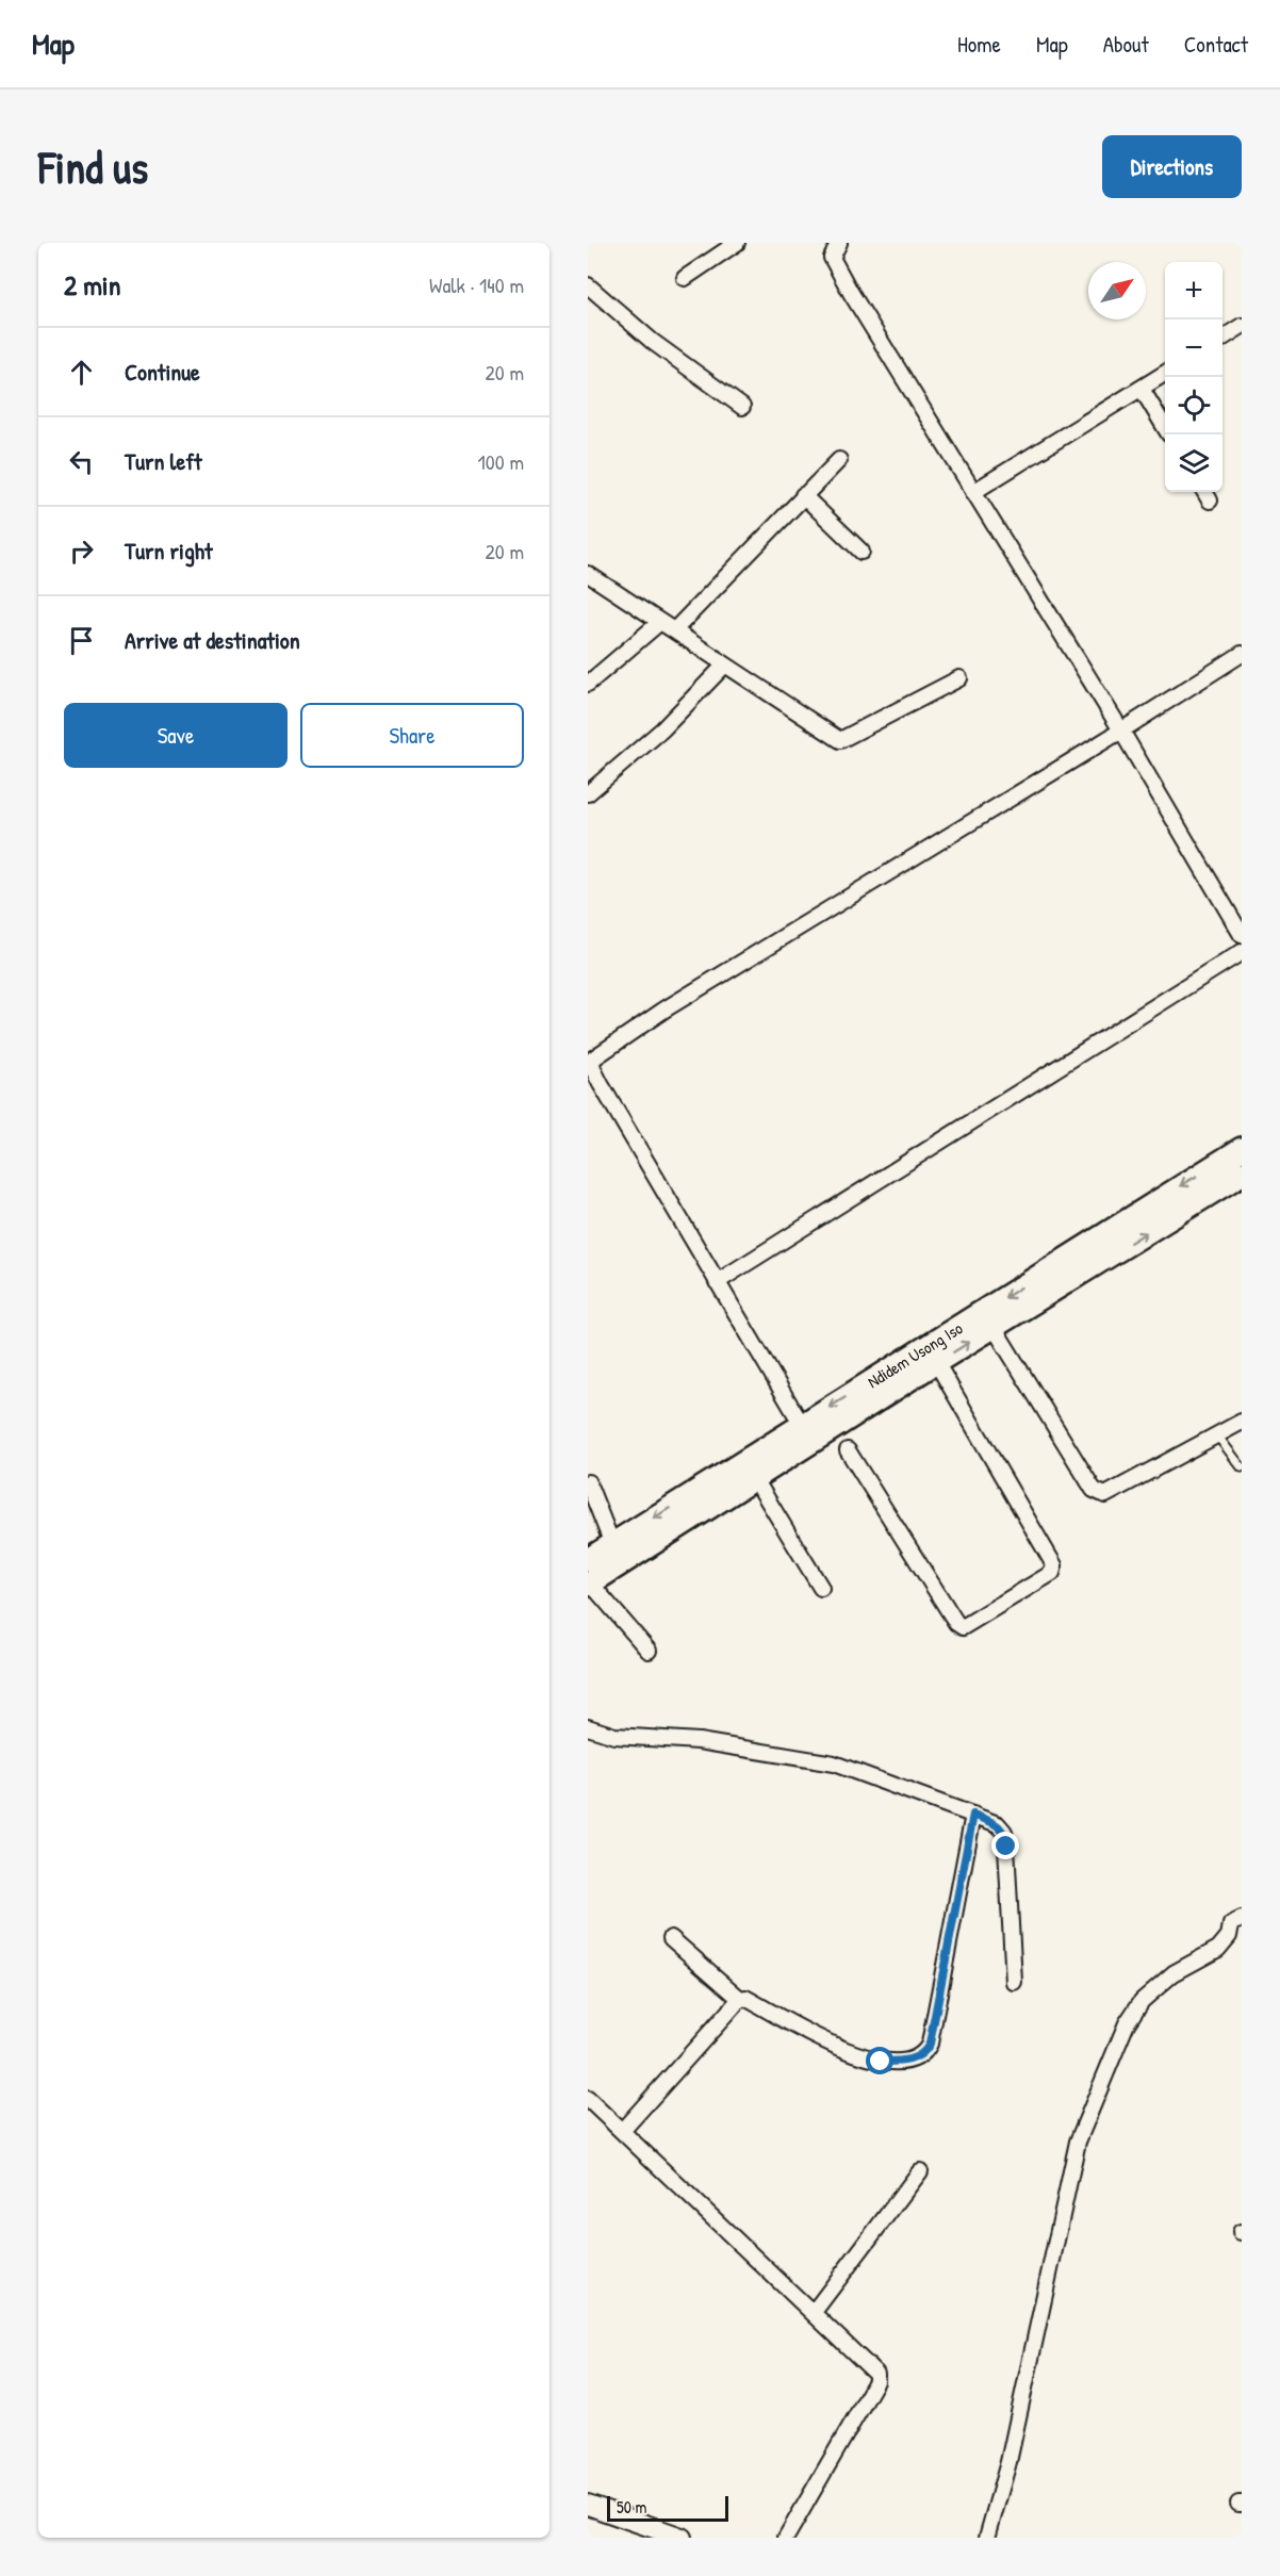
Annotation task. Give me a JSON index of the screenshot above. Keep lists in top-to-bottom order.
{
  "streets": {
    "highway": ["Ndidem Usong Iso"]
  },
  "scale_bar": "50 m",
  "north": "top right",
  "page": {
    "header": "Map",
    "nav": [
      "Home",
      "Map",
      "About",
      "Contact"
    ],
    "buttons": [
      "Directions",
      ["Save", "Share"]
    ],
    "title": "Find us",
    "heading": ["2 min", "Walk · 140 m"],
    "map_buttons": ["+", "−"],
    "list": [
      ["Continue", "20 m"],
      ["Turn left", "100 m"],
      ["Turn right", "20 m"],
      "Arrive at destination"
    ],
    "scale": "50 m"
  }
}
